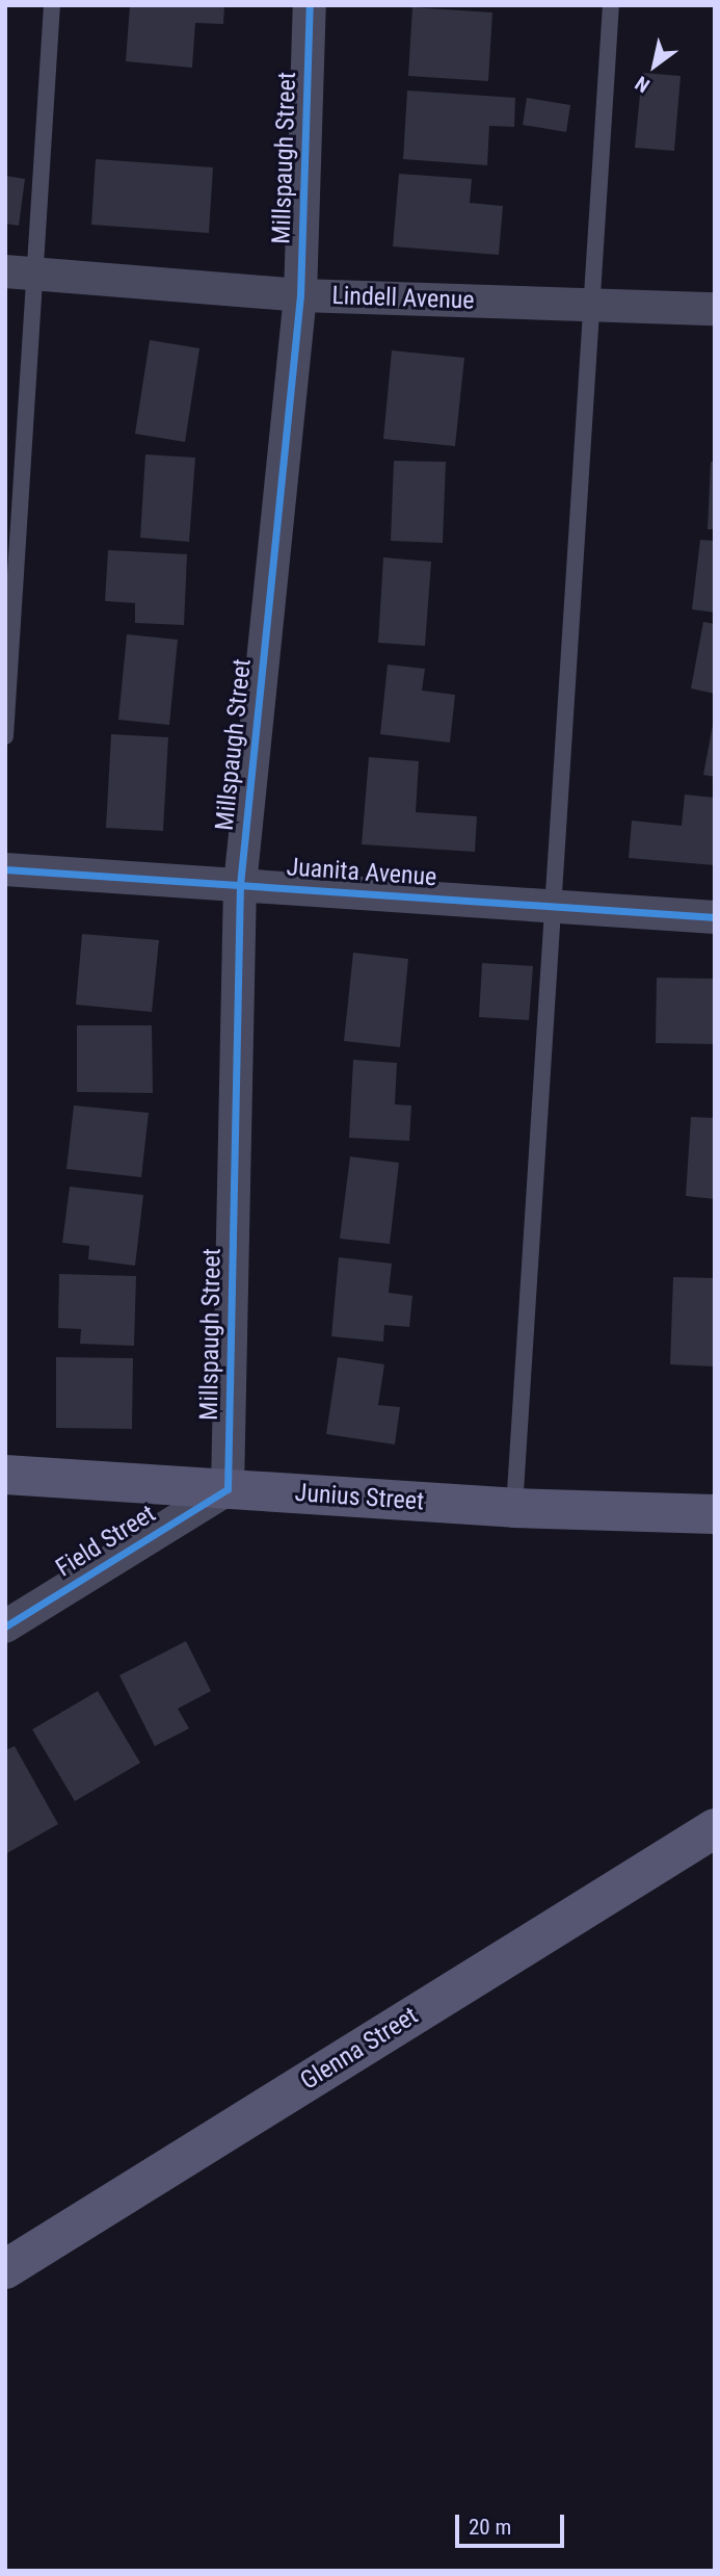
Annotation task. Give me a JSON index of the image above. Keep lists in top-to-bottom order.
{
  "streets": {
    "main road": ["Junius Street", "Glenna Street"],
    "street": [
      "Millspaugh Street",
      "Lindell Avenue",
      "Juanita Avenue",
      "Field Street"
    ]
  },
  "crossings": [
    ["Millspaugh Street", "Lindell Avenue"],
    ["Millspaugh Street", "Juanita Avenue"],
    ["Millspaugh Street", "Junius Street"],
    ["Millspaugh Street", "Field Street"],
    ["Junius Street", "Field Street"]
  ],
  "scale_bar": "20 m",
  "north": "bottom left"
}
